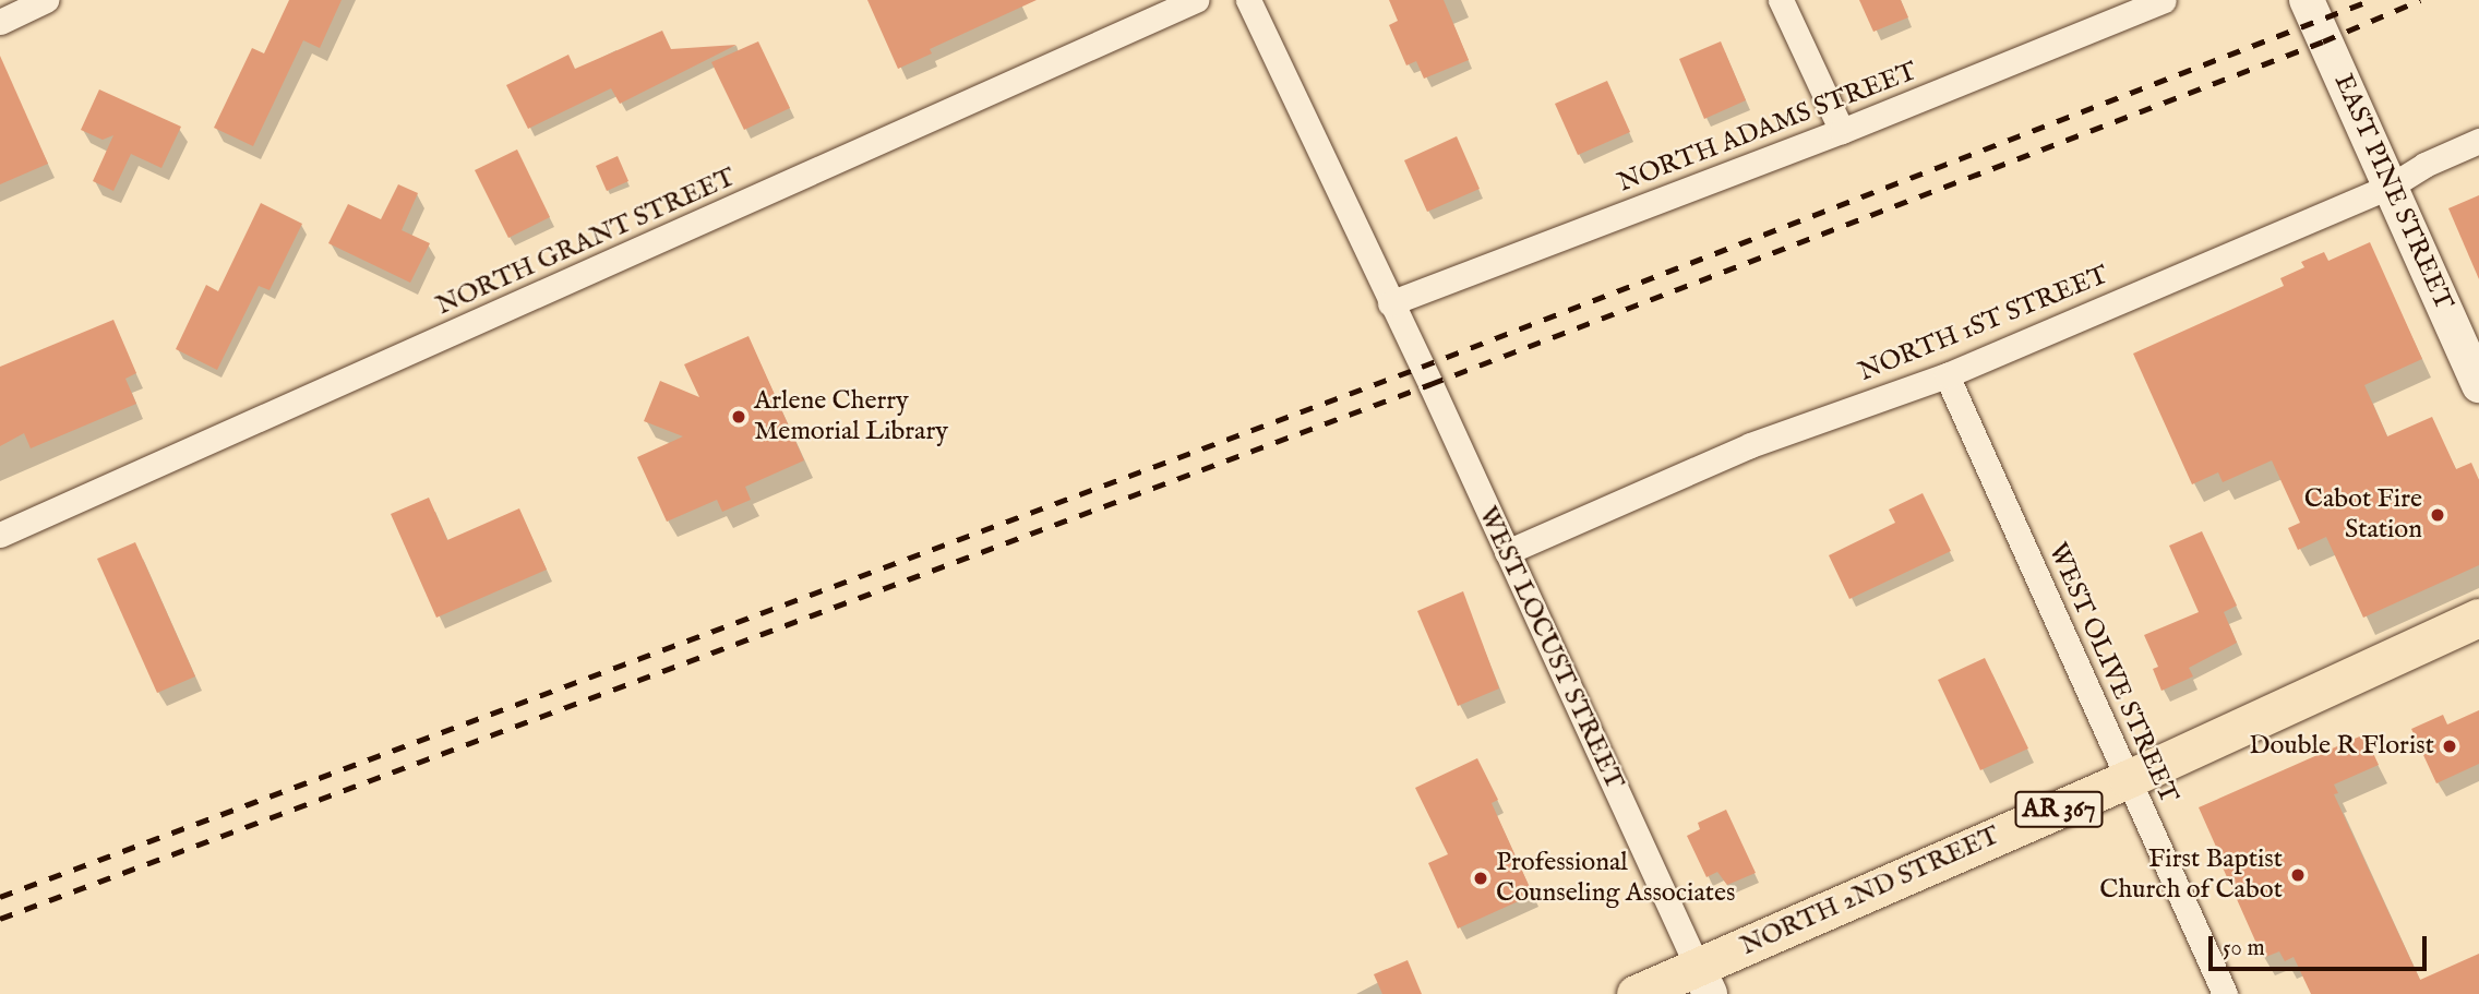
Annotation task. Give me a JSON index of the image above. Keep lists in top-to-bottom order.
{
  "streets": {
    "main road": ["EAST PINE STREET", "AR 367", "NORTH 2ND STREET"],
    "street": [
      "NORTH ADAMS STREET",
      "NORTH GRANT STREET",
      "NORTH 1ST STREET",
      "WEST LOCUST STREET",
      "WEST OLIVE STREET"
    ]
  },
  "crossings": [
    ["NORTH ADAMS STREET", "WEST LOCUST STREET"],
    ["EAST PINE STREET", "NORTH 1ST STREET"],
    ["NORTH 1ST STREET", "WEST LOCUST STREET"],
    ["NORTH 1ST STREET", "WEST OLIVE STREET"],
    ["WEST LOCUST STREET", "NORTH 2ND STREET"],
    ["WEST OLIVE STREET", "NORTH 2ND STREET"]
  ],
  "places": [
    "Arlene Cherry Memorial Library",
    "Cabot Fire Station",
    "Double R Florist",
    "First Baptist Church of Cabot",
    "Professional Counseling Associates"
  ],
  "scale_bar": "50 m"
}
